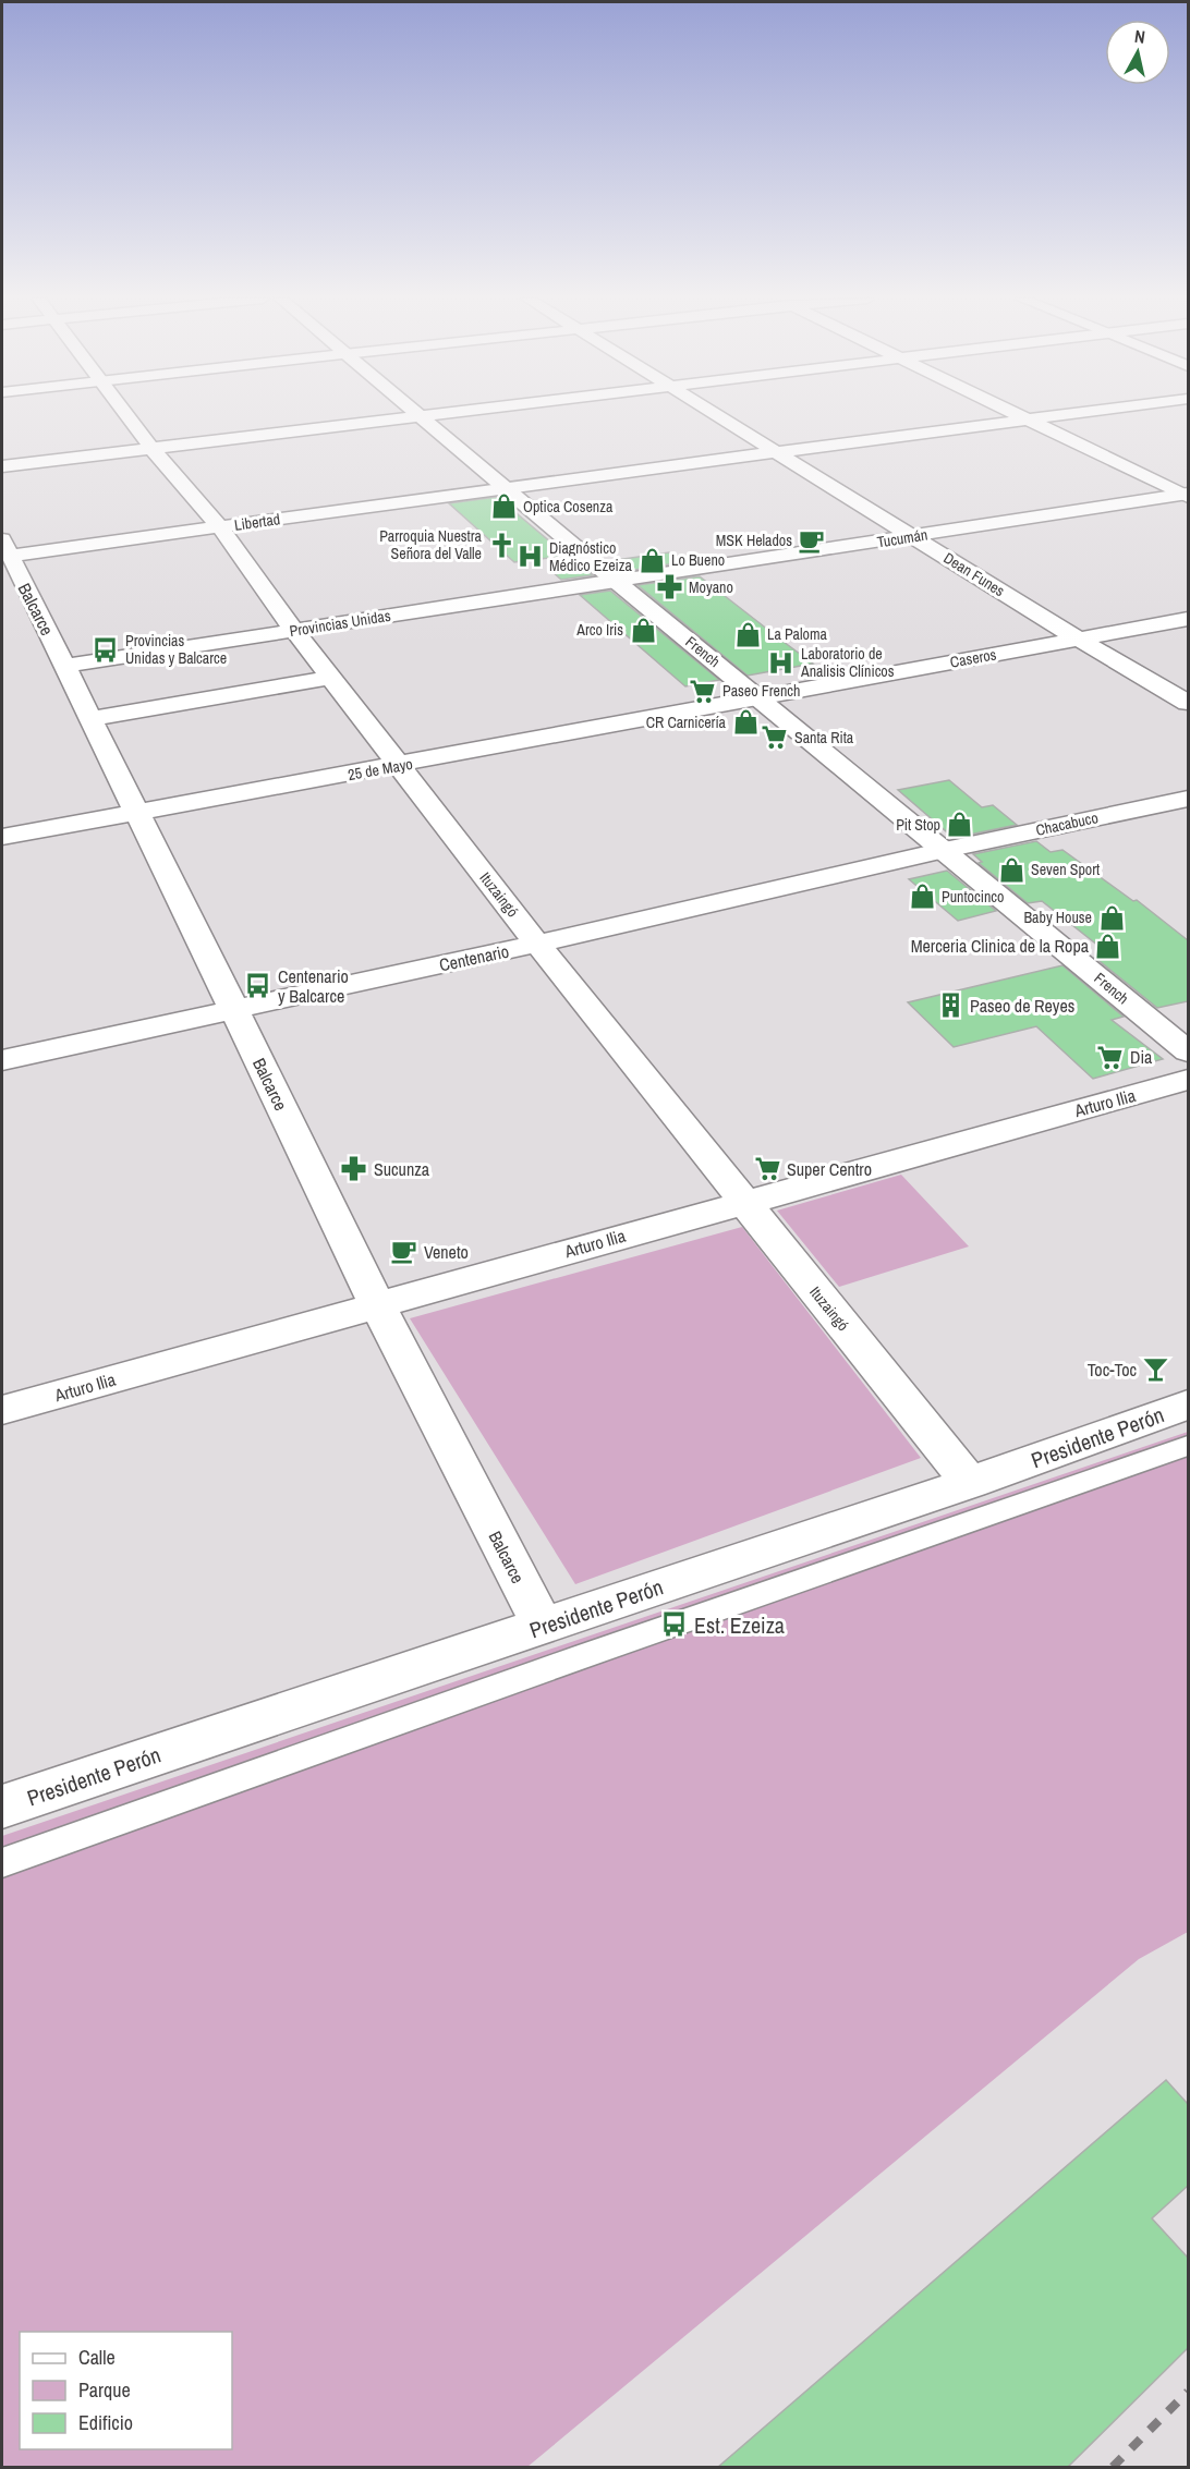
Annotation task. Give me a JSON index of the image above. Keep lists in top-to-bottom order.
{
  "streets": {
    "street": [
      "Libertad",
      "Tucumán",
      "Dean Funes",
      "Balcarce",
      "Provincias Unidas",
      "French",
      "Caseros",
      "25 de Mayo",
      "Chacabuco",
      "Ituzaingó",
      "Centenario",
      "Arturo Ilia",
      "Presidente Perón"
    ]
  },
  "crossings": [
    ["Libertad", "Dean Funes"],
    ["Libertad", "Balcarce"],
    ["Libertad", "French"],
    ["Libertad", "Ituzaingó"],
    ["Tucumán", "Dean Funes"],
    ["Tucumán", "Provincias Unidas"],
    ["Tucumán", "French"],
    ["Dean Funes", "Caseros"],
    ["Balcarce", "Provincias Unidas"],
    ["Balcarce", "25 de Mayo"],
    ["Balcarce", "Centenario"],
    ["Balcarce", "Arturo Ilia"],
    ["Balcarce", "Presidente Perón"],
    ["Provincias Unidas", "French"],
    ["Provincias Unidas", "Ituzaingó"],
    ["French", "Caseros"],
    ["French", "25 de Mayo"],
    ["French", "Chacabuco"],
    ["French", "Centenario"],
    ["Caseros", "25 de Mayo"],
    ["25 de Mayo", "Ituzaingó"],
    ["Chacabuco", "Centenario"],
    ["Ituzaingó", "Centenario"],
    ["Ituzaingó", "Arturo Ilia"],
    ["Ituzaingó", "Presidente Perón"]
  ],
  "places": {
    "shop": [
      "Optica Cosenza",
      "Lo Bueno",
      "Arco Iris",
      "La Paloma",
      "CR Carnicería",
      "Pit Stop",
      "Seven Sport",
      "Puntocinco",
      "Baby House",
      "Merceria Clinica de la Ropa"
    ],
    "cafe": ["MSK Helados", "Veneto"],
    "church": ["Parroquia Nuestra Señora del Valle"],
    "hospital": ["Diagnóstico Médico Ezeiza", "Laboratorio de Analisis Clínicos"],
    "pharmacy": ["Moyano", "Sucunza"],
    "bus stop": ["Provincias Unidas y Balcarce", "Centenario y Balcarce", "Est. Ezeiza"],
    "supermarket": [
      "Paseo French",
      "Santa Rita",
      "Dia",
      "Super Centro"
    ],
    "building": ["Paseo de Reyes"],
    "bar": ["Toc-Toc"]
  },
  "legend": ["Calle", "Parque", "Edificio"],
  "north": "top"
}
